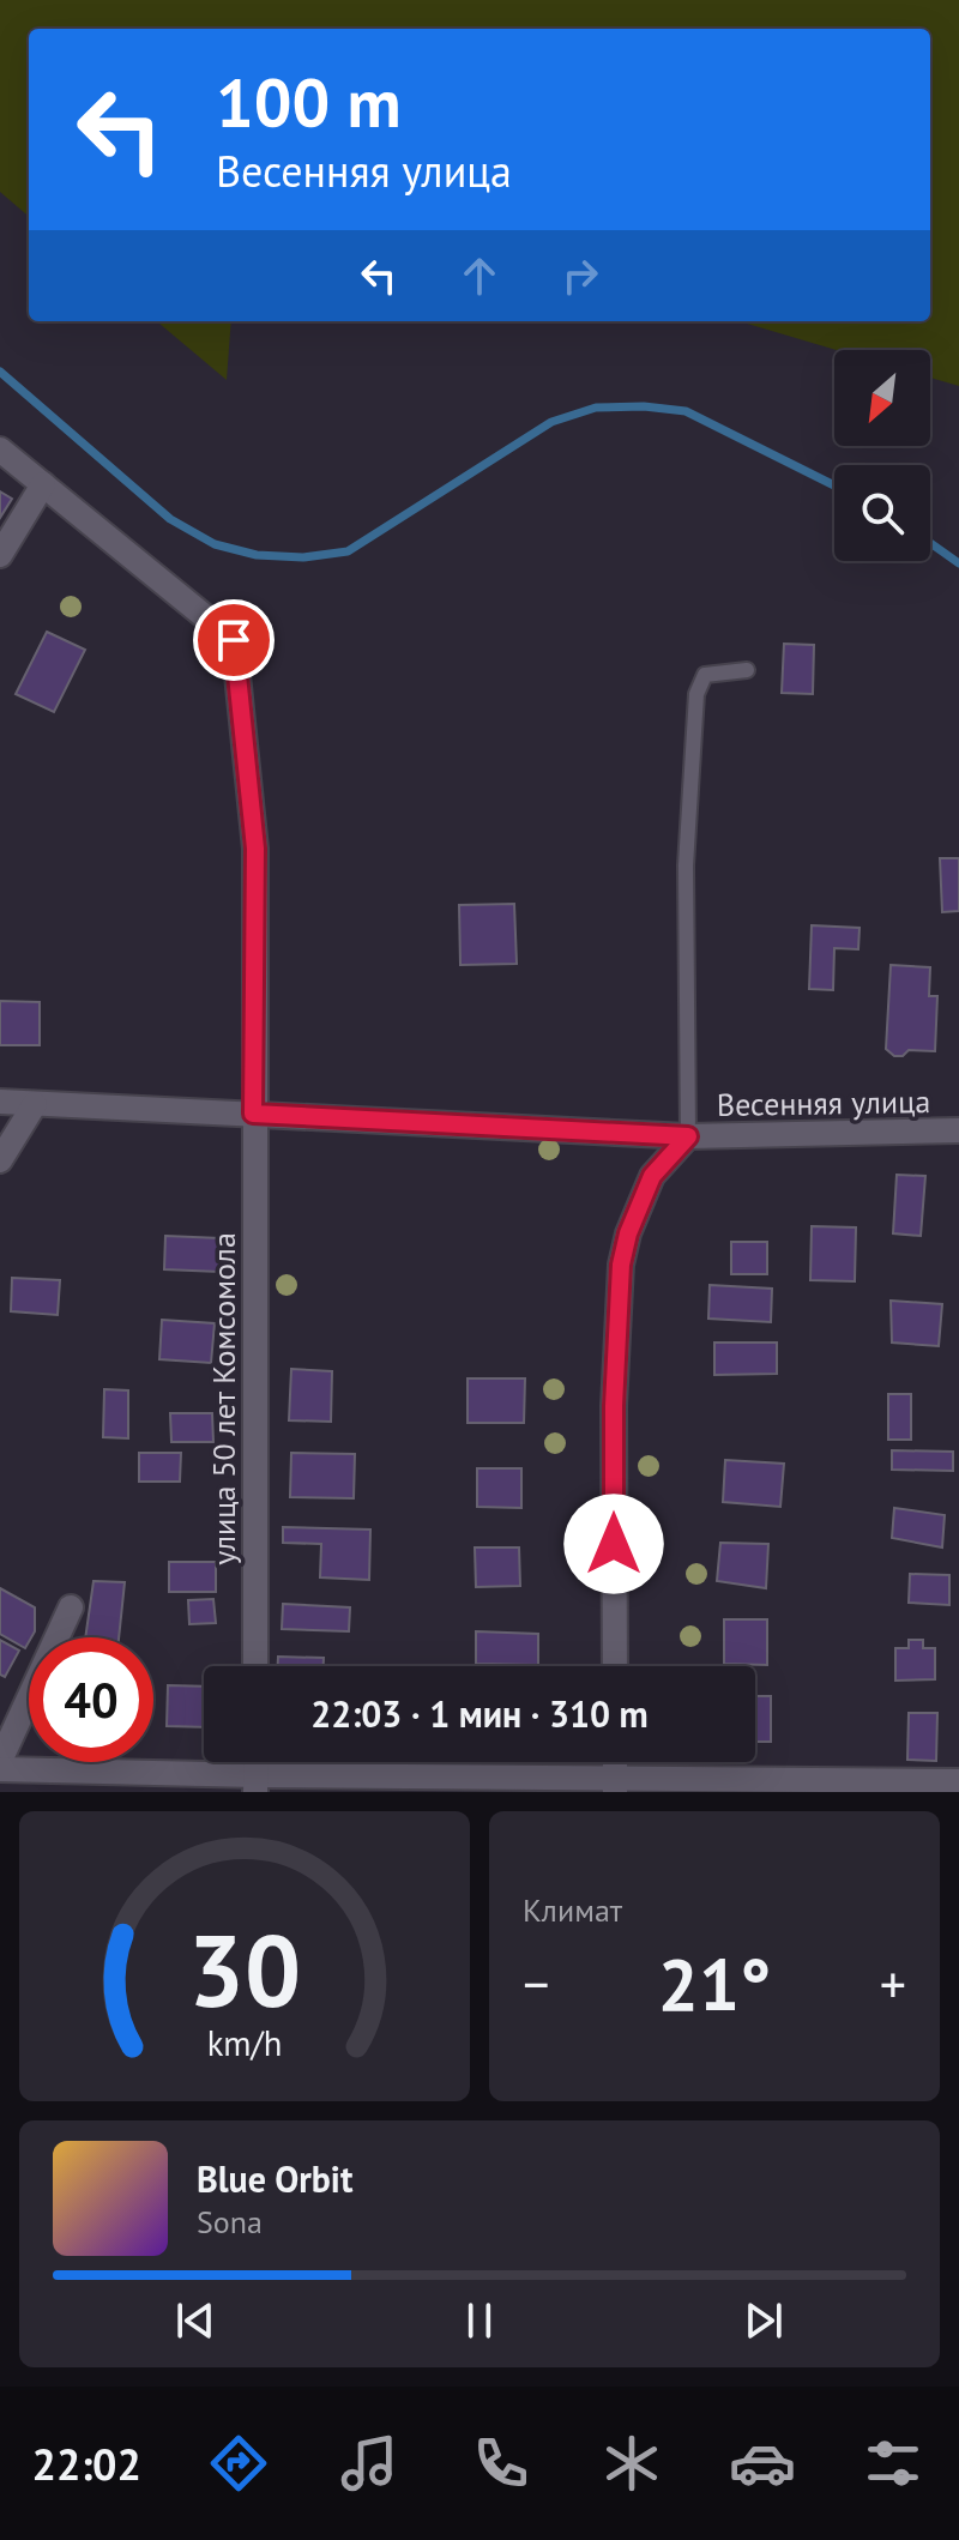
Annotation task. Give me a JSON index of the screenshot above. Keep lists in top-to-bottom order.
{
  "streets": {
    "street": ["Весенняя улица", "улица 50 лет Комсомола"]
  },
  "crossings": [
    ["Весенняя улица", "улица 50 лет Комсомола"]
  ],
  "north": "bottom left",
  "page": {
    "turn": ["100 m", "Весенняя улица"],
    "limit": "40",
    "trip": "22:03 · 1 мин · 310 m",
    "tile": "Климат",
    "heat": ["−", "21°", "+"],
    "song": ["Blue Orbit", "Sona"],
    "tabs": "22:02",
    "gauge": ["30", "km/h"]
  }
}
